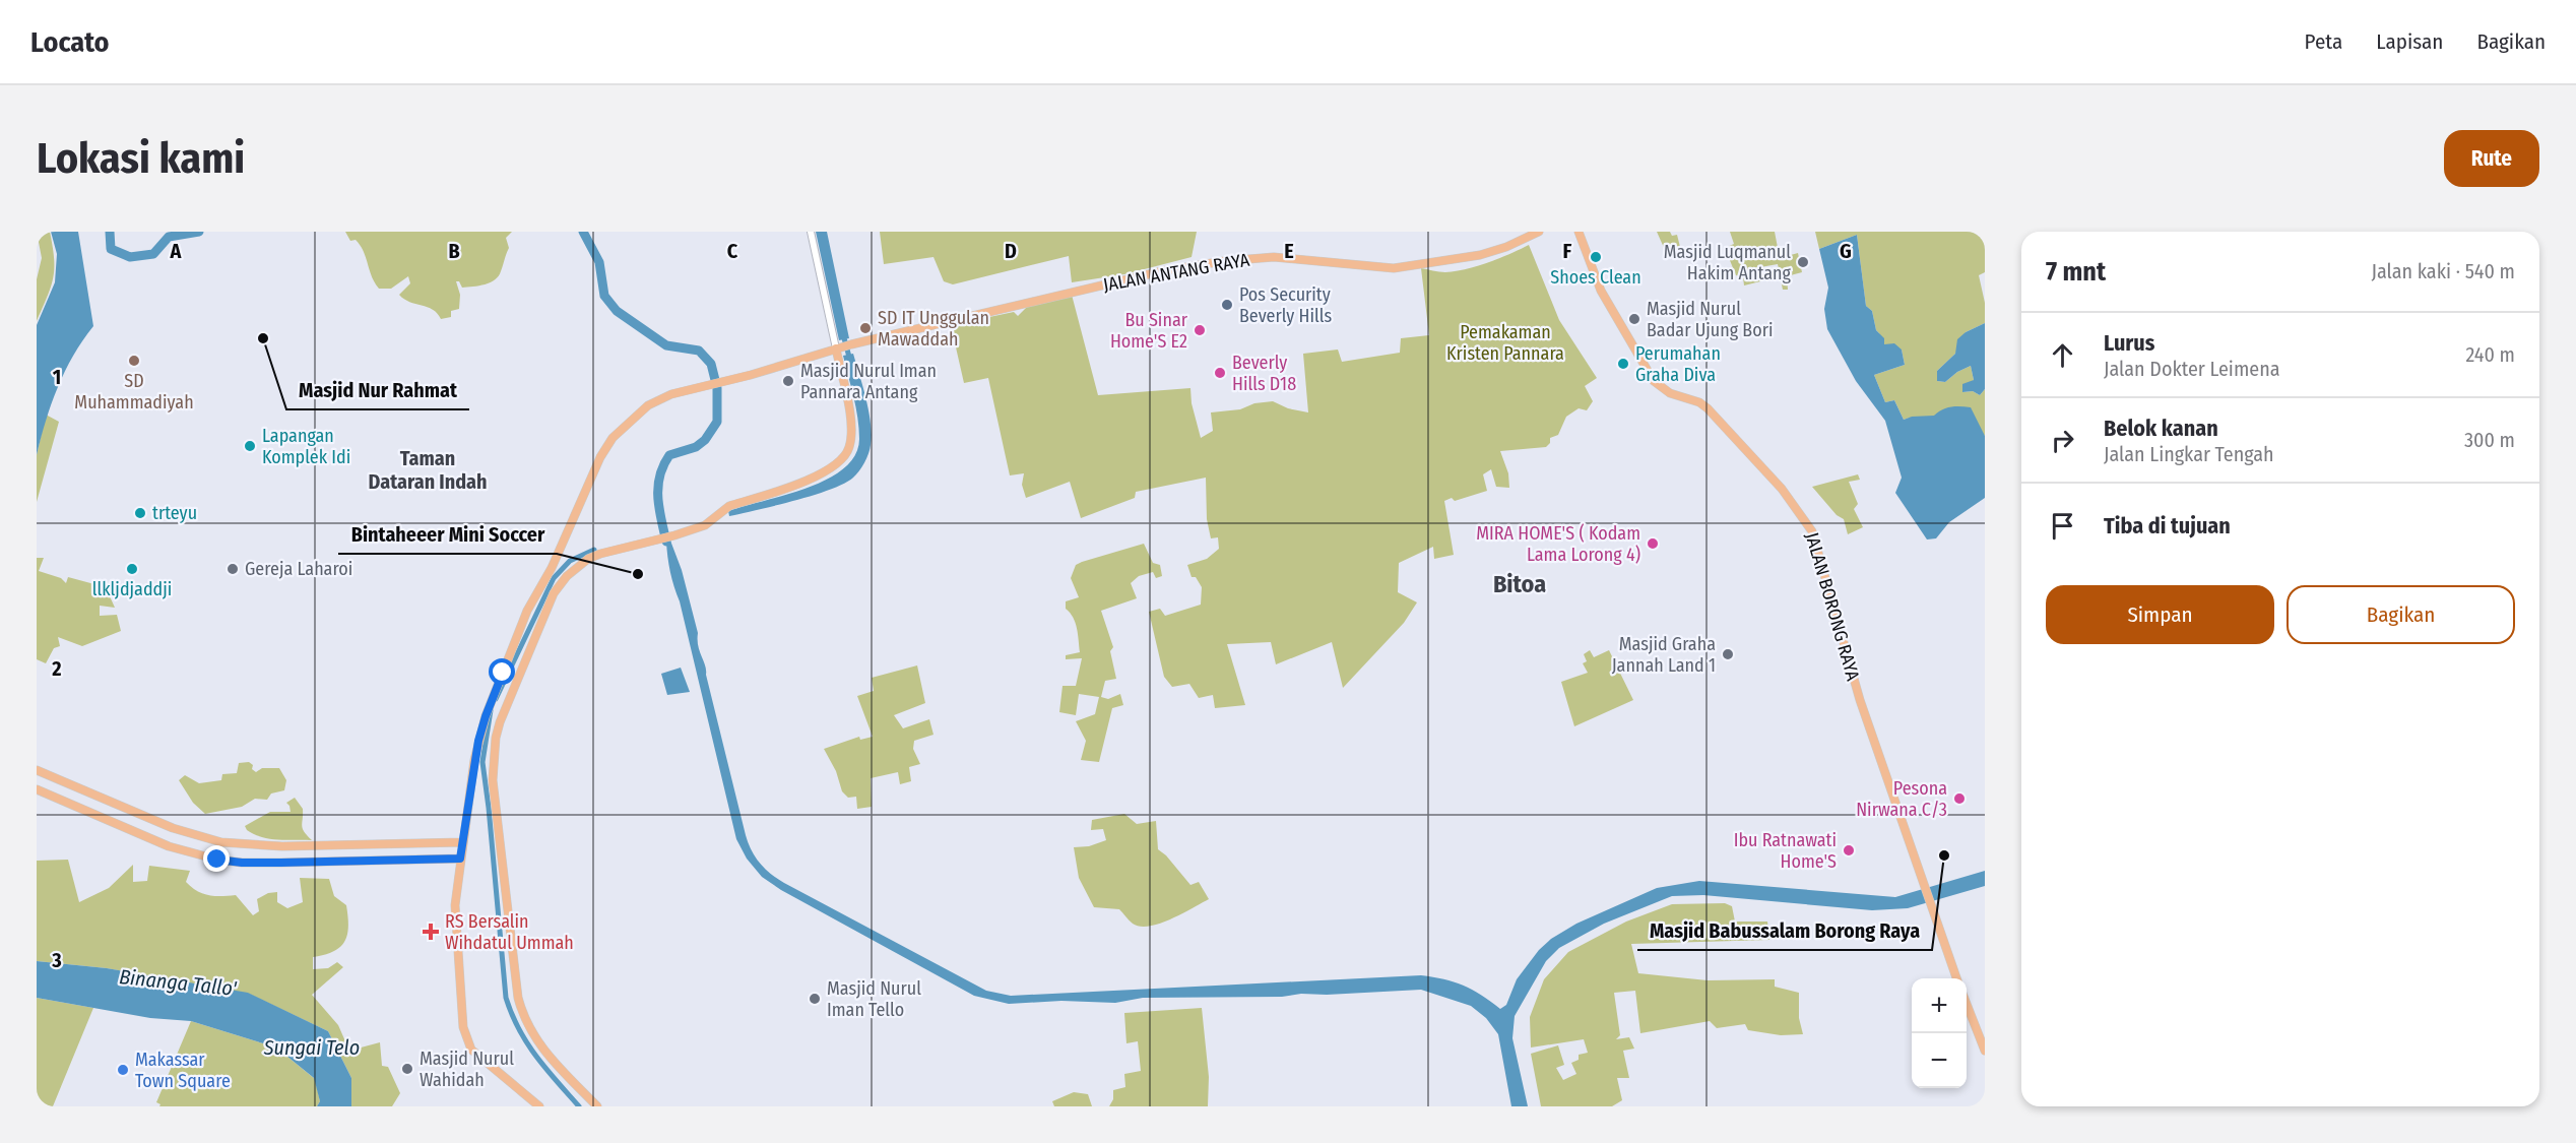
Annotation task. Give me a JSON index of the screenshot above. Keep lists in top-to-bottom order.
{
  "streets": {
    "main road": ["JALAN ANTANG RAYA", "JALAN BORONG RAYA"]
  },
  "districts": ["Taman Dataran Indah", "Bitoa"],
  "water": ["Binanga Tallo'", "Sungai Telo"],
  "parks": ["Pemakaman Kristen Pannara"],
  "places": {
    "other": [
      "Shoes Clean",
      "Masjid Luqmanul Hakim Antang",
      "Pos Security Beverly Hills",
      "Masjid Nurul Badar Ujung Bori",
      "SD IT Unggulan Mawaddah",
      "Bu Sinar Home'S E2",
      "Masjid Nur Rahmat",
      "SD Muhammadiyah",
      "Perumahan Graha Diva",
      "Beverly Hills D18",
      "Masjid Nurul Iman Pannara Antang",
      "Lapangan Komplek Idi",
      "trteyu",
      "MIRA HOME'S ( Kodam Lama Lorong 4)",
      "llkljdjaddji",
      "Gereja Laharoi",
      "Bintaheeer Mini Soccer",
      "Masjid Graha Jannah Land 1",
      "Pesona Nirwana C/3",
      "Ibu Ratnawati Home'S",
      "Masjid Babussalam Borong Raya",
      "Masjid Nurul Iman Tello",
      "Masjid Nurul Wahidah",
      "Makassar Town Square"
    ],
    "health": ["RS Bersalin Wihdatul Ummah"]
  },
  "page": {
    "header": "Locato",
    "nav": ["Peta", "Lapisan", "Bagikan"],
    "buttons": [
      "Rute",
      ["Simpan", "Bagikan"]
    ],
    "title": "Lokasi kami",
    "heading": ["7 mnt", "Jalan kaki · 540 m"],
    "list": [
      ["Lurus", "Jalan Dokter Leimena", "240 m"],
      ["Belok kanan", "Jalan Lingkar Tengah", "300 m"],
      "Tiba di tujuan"
    ],
    "map_buttons": ["+", "−"]
  },
  "grid": {
    "columns": [
      "A",
      "B",
      "C",
      "D",
      "E",
      "F",
      "G"
    ],
    "rows": ["1", "2", "3"]
  }
}
